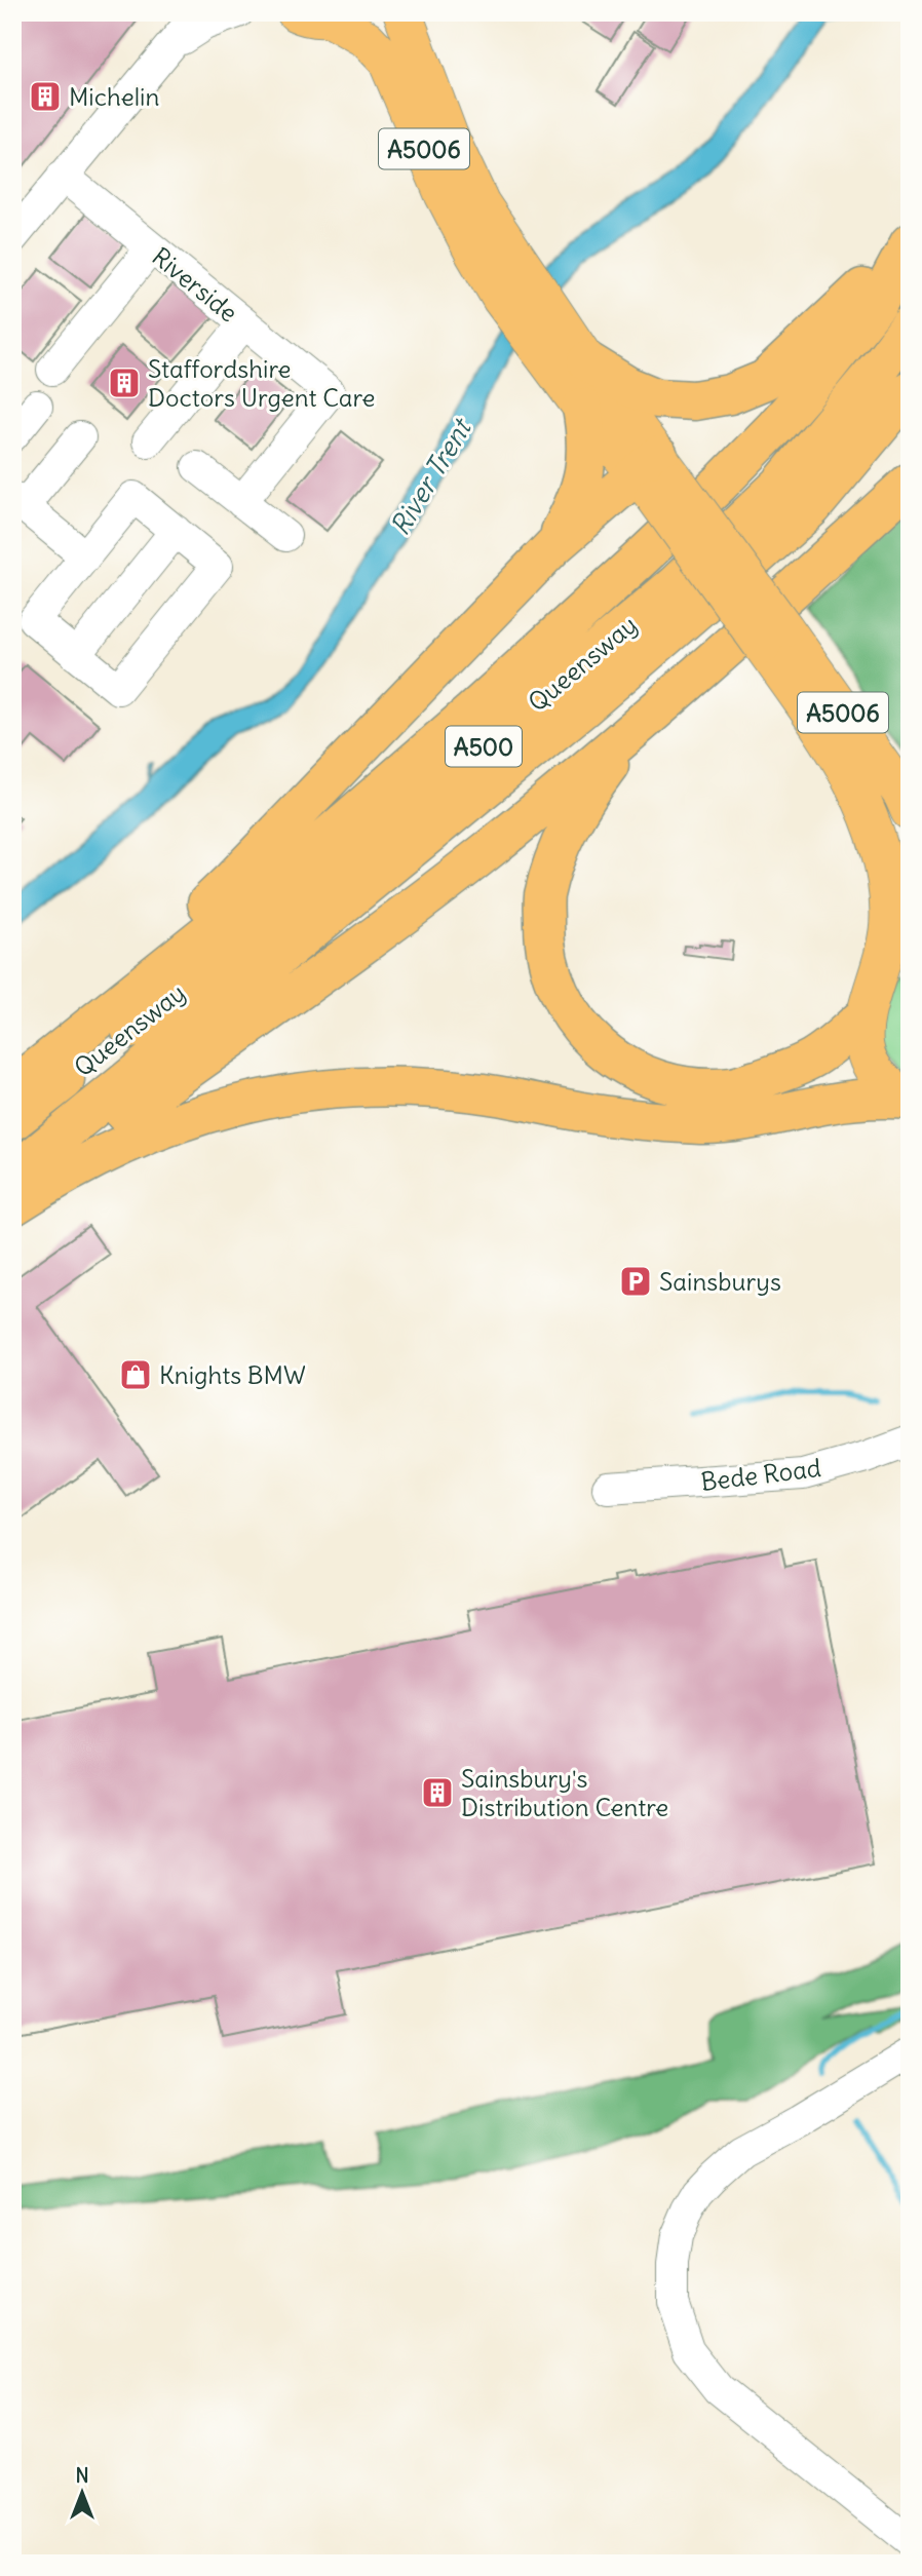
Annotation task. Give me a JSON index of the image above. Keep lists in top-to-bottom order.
{
  "streets": {
    "highway": ["Queensway", "A500"],
    "main road": ["A5006"],
    "street": ["Riverside", "Bede Road"]
  },
  "water": ["River Trent"],
  "places": {
    "building": ["Michelin", "Staffordshire Doctors Urgent Care", "Sainsbury's Distribution Centre"],
    "parking": ["Sainsburys"],
    "shop": ["Knights BMW"]
  },
  "north": "top"
}
